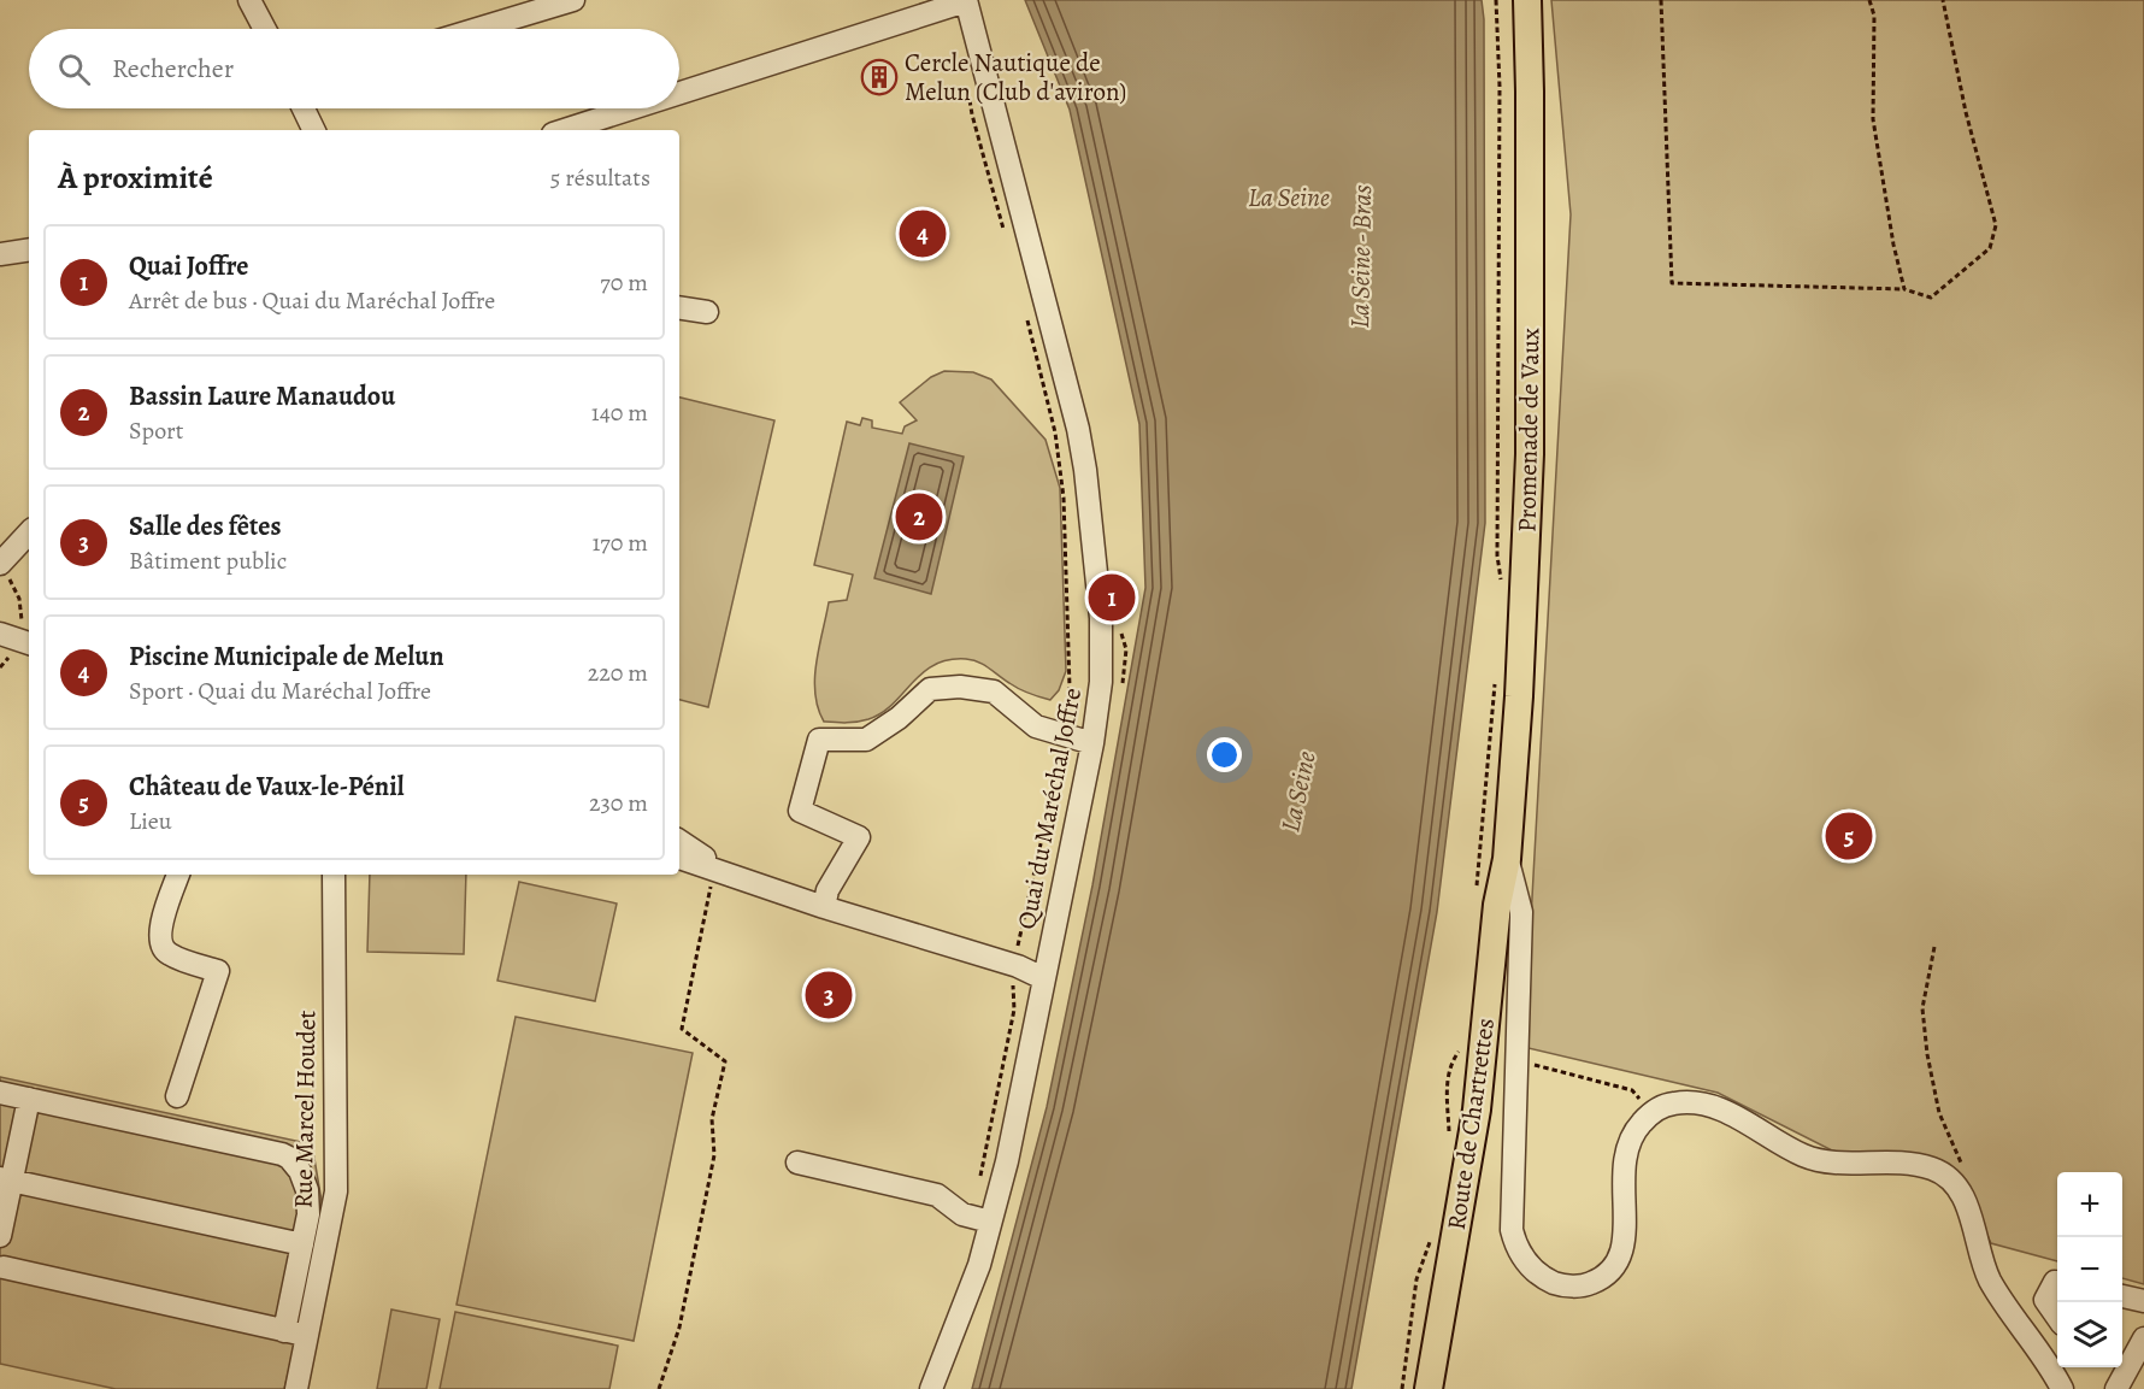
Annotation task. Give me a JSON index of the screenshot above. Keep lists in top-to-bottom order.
{
  "streets": {
    "main road": ["Promenade de Vaux", "Route de Chartrettes"],
    "street": ["Quai du Maréchal Joffre", "Rue Marcel Houdet"]
  },
  "crossings": [
    ["Promenade de Vaux", "Route de Chartrettes"]
  ],
  "water": ["La Seine", "La Seine - Bras"],
  "places": {
    "building": ["Cercle Nautique de Melun (Club d'aviron)"]
  },
  "page": {
    "search": "Rechercher",
    "heading": ["À proximité", "5 résultats"],
    "pins": [
      "4",
      "2",
      "1",
      "5",
      "3"
    ],
    "list": [
      {
        "mark": "1",
        "name": "Quai Joffre",
        "note": "Arrêt de bus · Quai du Maréchal Joffre",
        "value": "70 m"
      },
      {
        "mark": "2",
        "name": "Bassin Laure Manaudou",
        "note": "Sport",
        "value": "140 m"
      },
      {
        "mark": "3",
        "name": "Salle des fêtes",
        "note": "Bâtiment public",
        "value": "170 m"
      },
      {
        "mark": "4",
        "name": "Piscine Municipale de Melun",
        "note": "Sport · Quai du Maréchal Joffre",
        "value": "220 m"
      },
      {
        "mark": "5",
        "name": "Château de Vaux-le-Pénil",
        "note": "Lieu",
        "value": "230 m"
      }
    ],
    "map_buttons": ["+", "−"]
  }
}
